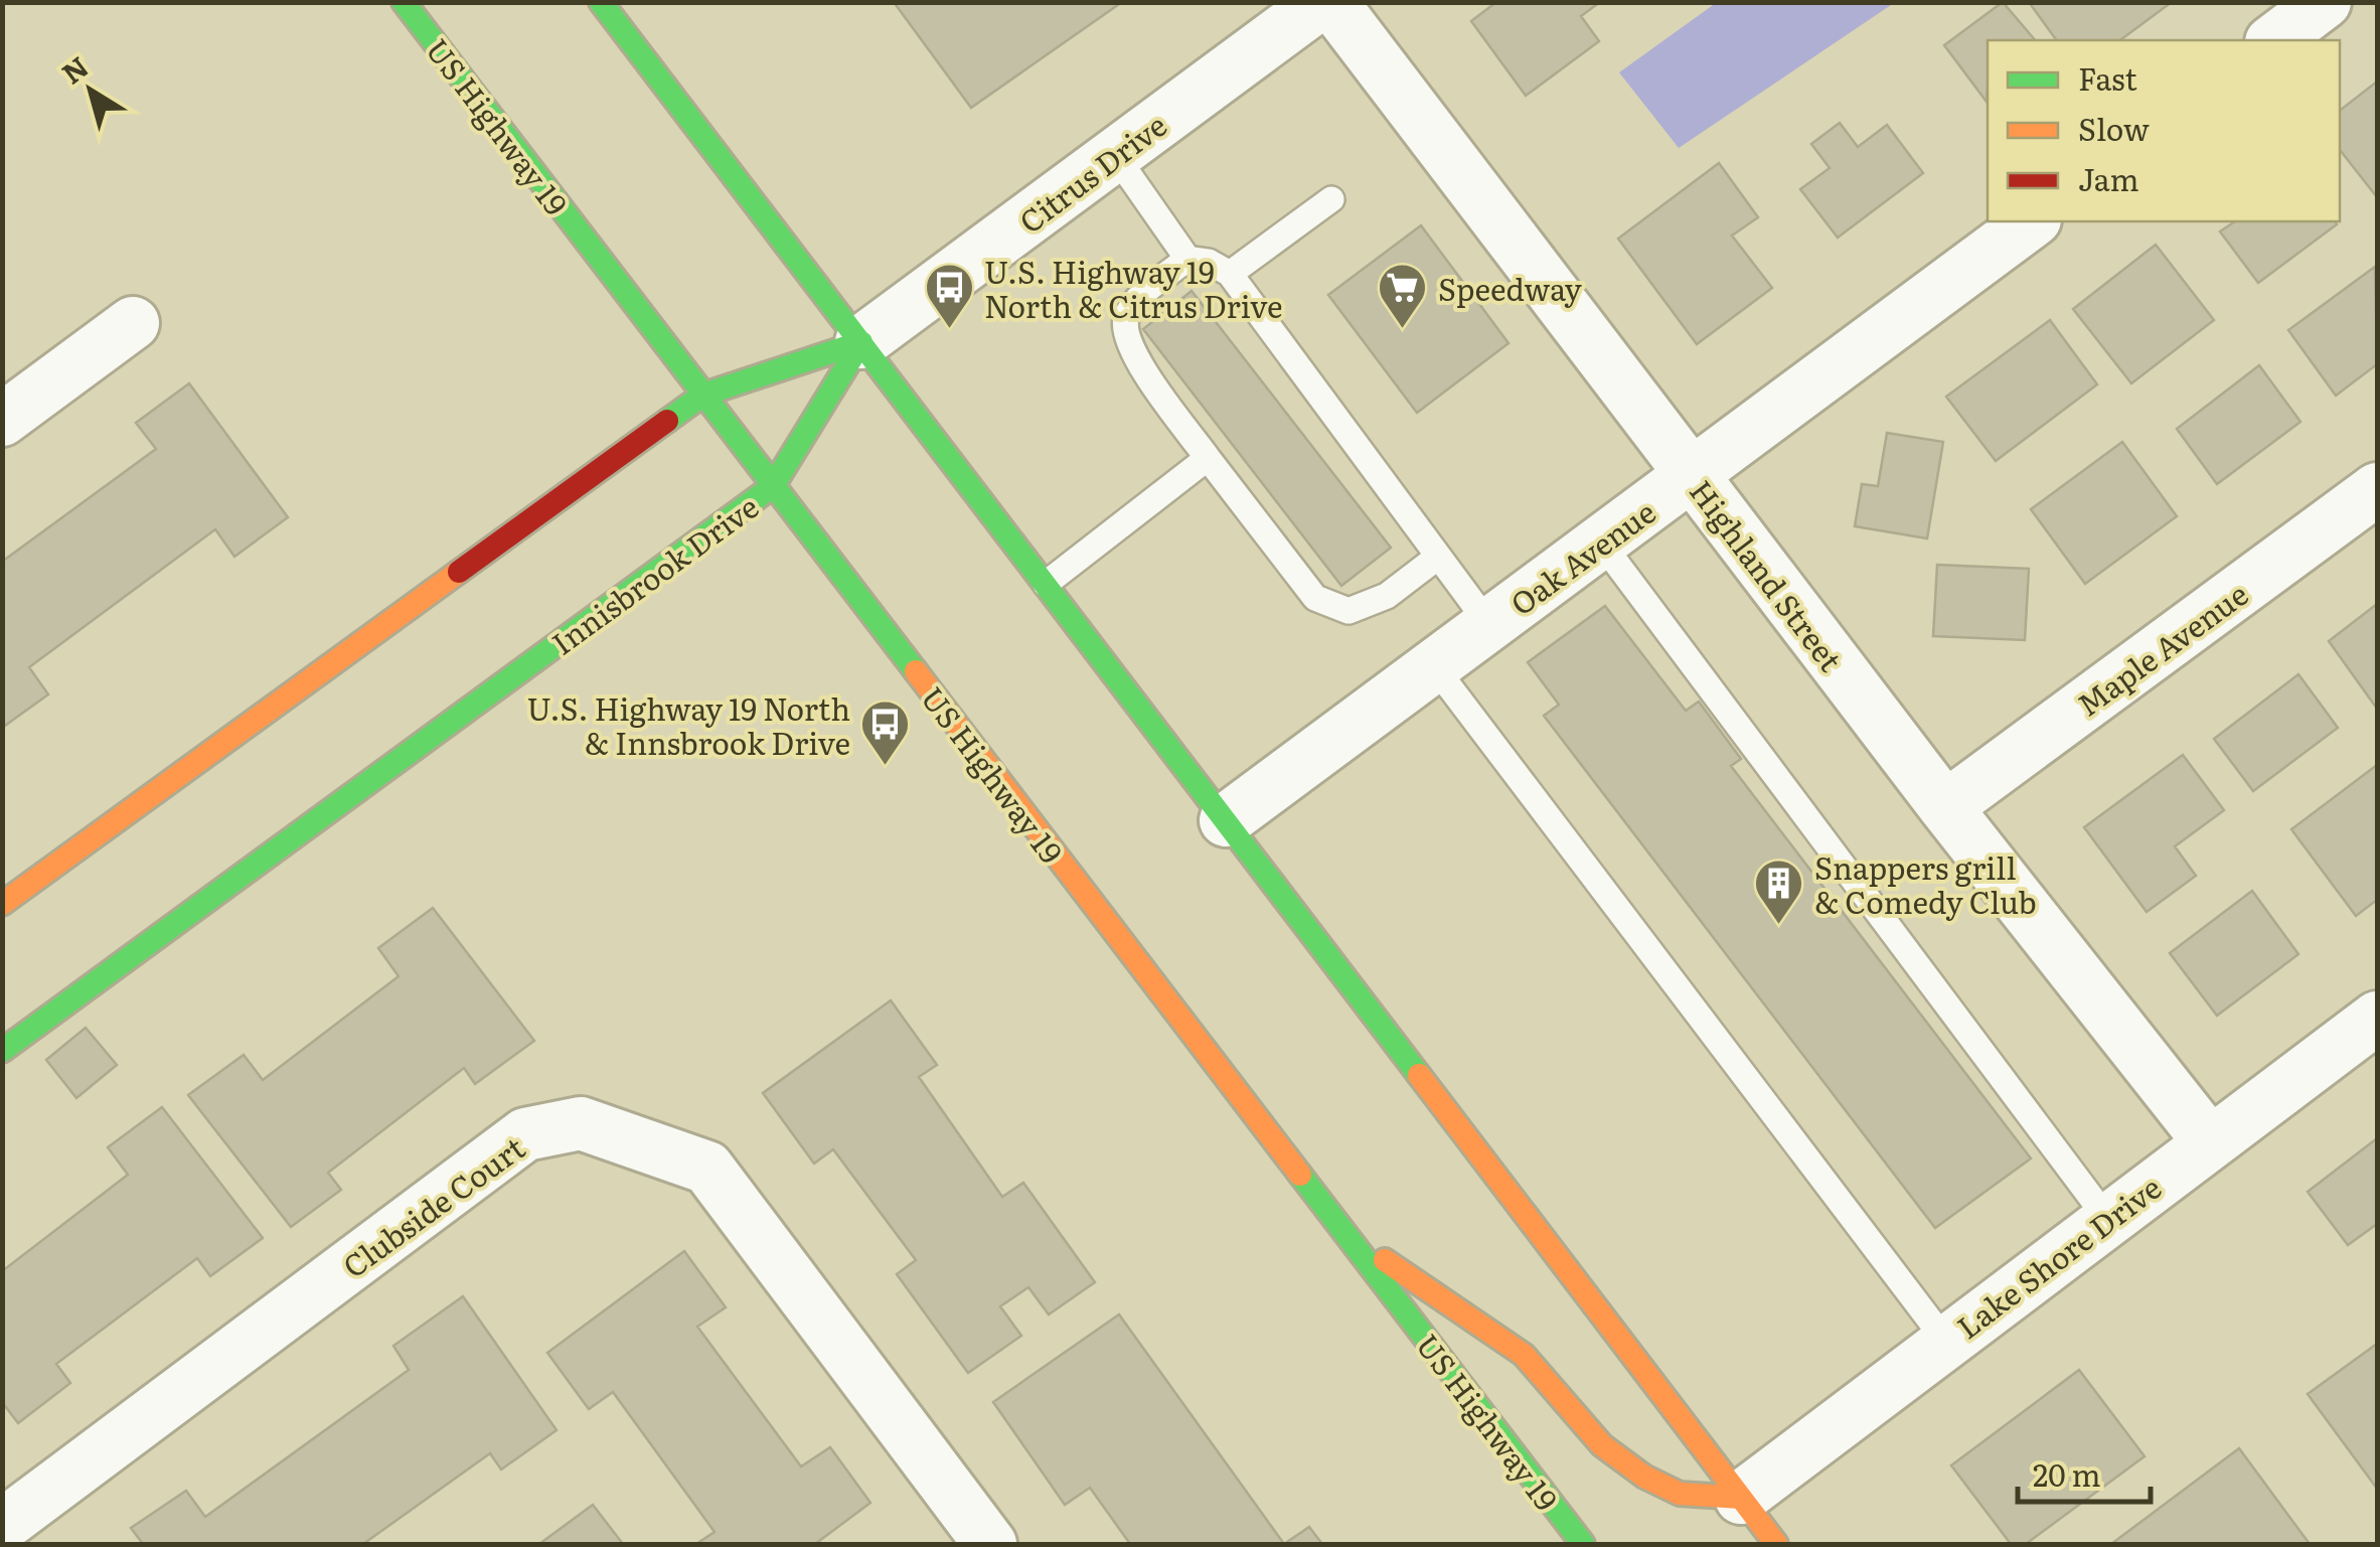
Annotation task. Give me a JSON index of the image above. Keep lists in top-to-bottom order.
{
  "streets": {
    "main road": ["US Highway 19", "Innisbrook Drive"],
    "street": [
      "Citrus Drive",
      "Oak Avenue",
      "Highland Street",
      "Maple Avenue",
      "Clubside Court",
      "Lake Shore Drive"
    ]
  },
  "crossings": [
    ["US Highway 19", "Innisbrook Drive"],
    ["Citrus Drive", "Innisbrook Drive"],
    ["Citrus Drive", "Highland Street"],
    ["Oak Avenue", "Highland Street"],
    ["Highland Street", "Maple Avenue"],
    ["Highland Street", "Lake Shore Drive"]
  ],
  "places": {
    "bus stop": ["U.S. Highway 19 North & Citrus Drive", "U.S. Highway 19 North & Innsbrook Drive"],
    "supermarket": ["Speedway"],
    "building": ["Snappers grill & Comedy Club"]
  },
  "legend": ["Fast", "Slow", "Jam"],
  "scale_bar": "20 m",
  "north": "top left"
}
